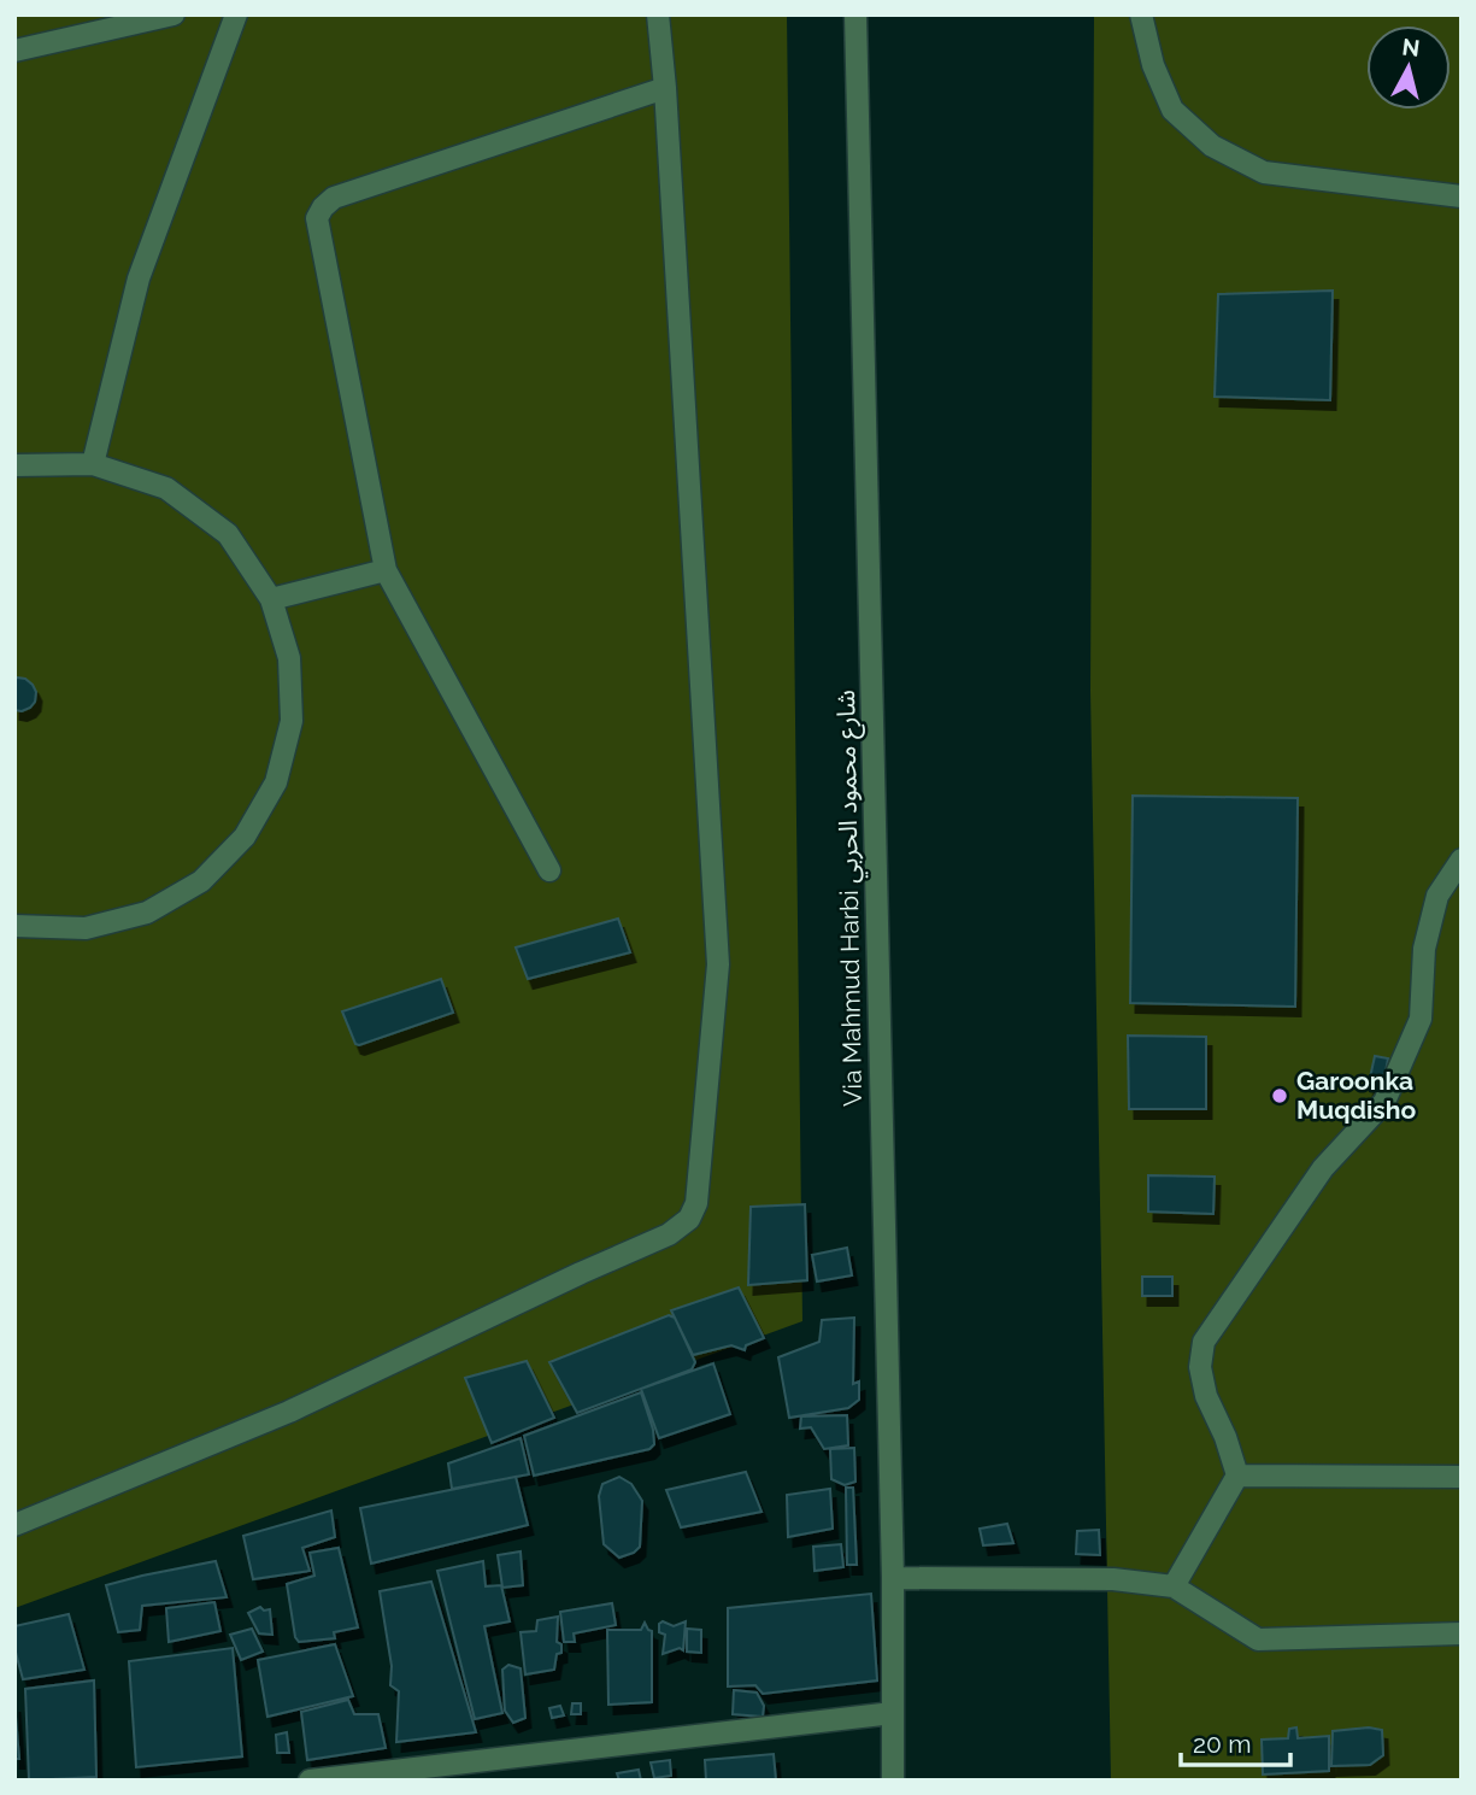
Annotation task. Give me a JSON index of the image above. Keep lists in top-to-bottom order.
{
  "streets": {
    "street": ["Via Mahmud Harbi شارع محمود الحربي"]
  },
  "places": ["Garoonka Muqdisho"],
  "scale_bar": "20 m",
  "north": "top"
}
